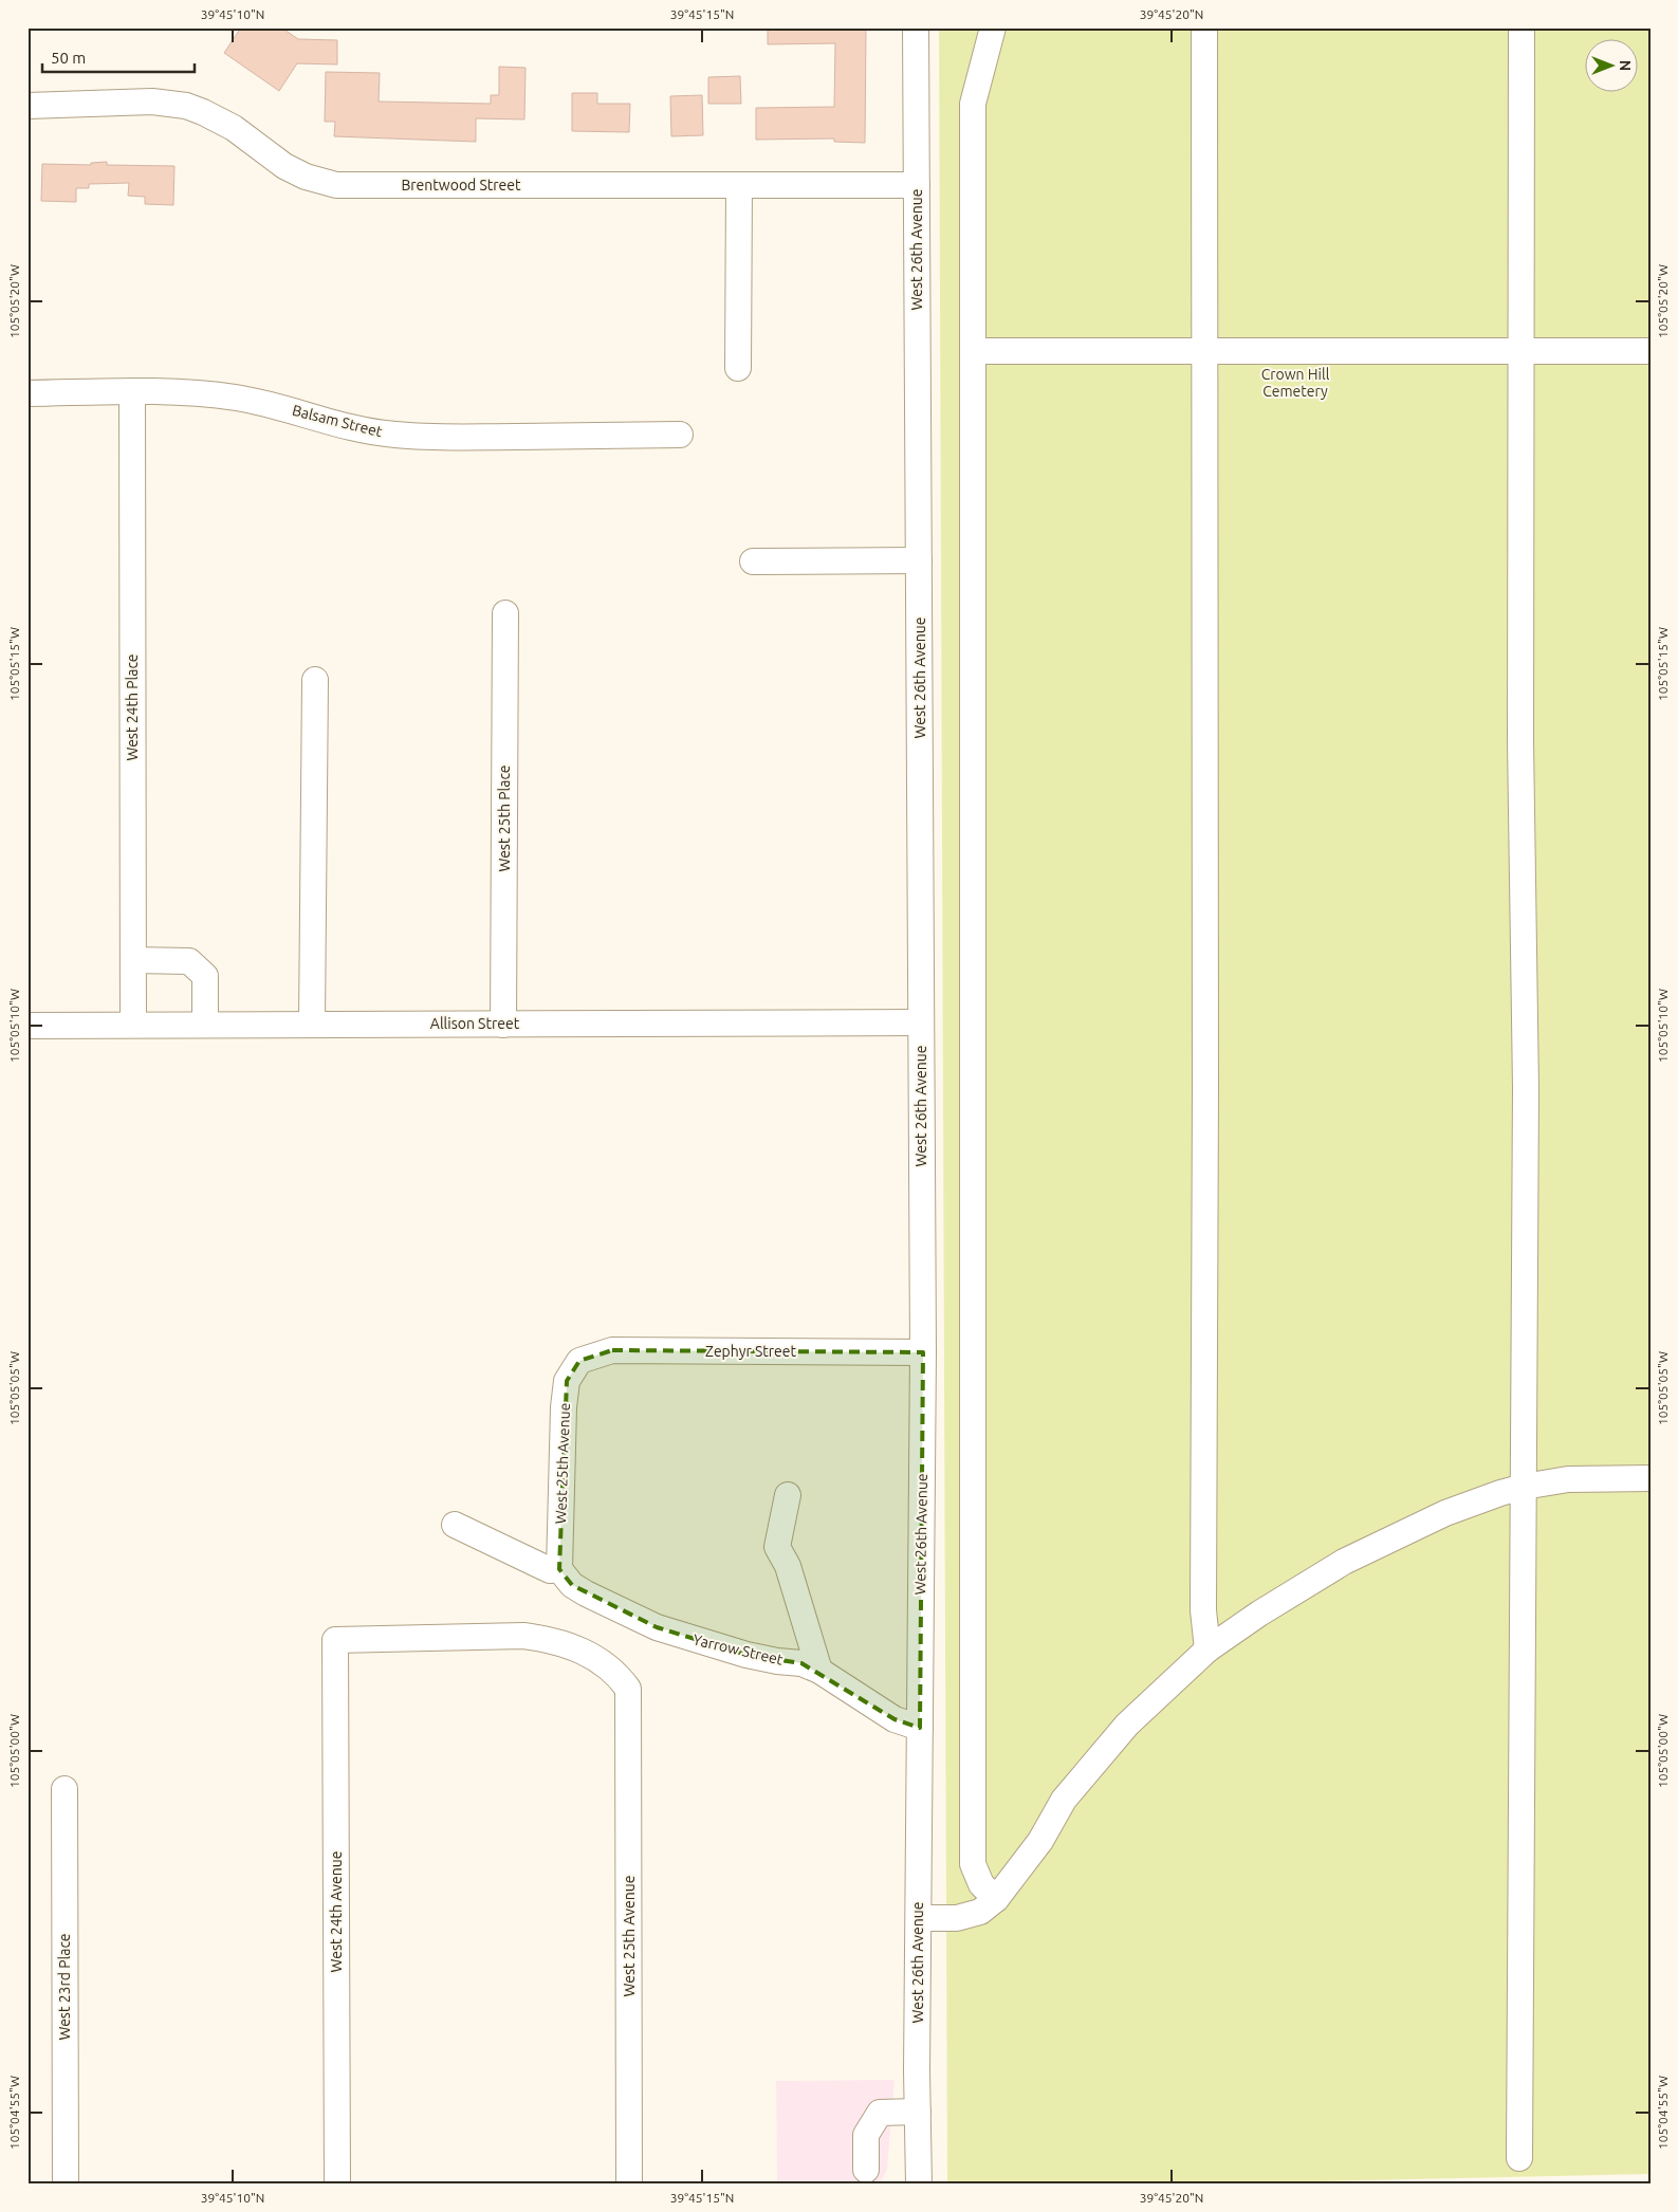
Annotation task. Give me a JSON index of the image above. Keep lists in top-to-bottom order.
{
  "streets": {
    "street": [
      "Brentwood Street",
      "West 26th Avenue",
      "Balsam Street",
      "West 24th Place",
      "West 25th Place",
      "Allison Street",
      "Zephyr Street",
      "West 25th Avenue",
      "Yarrow Street",
      "West 24th Avenue",
      "West 23rd Place"
    ]
  },
  "crossings": [
    ["Brentwood Street", "West 26th Avenue"],
    ["West 26th Avenue", "Allison Street"],
    ["West 26th Avenue", "Zephyr Street"],
    ["West 26th Avenue", "Yarrow Street"],
    ["Balsam Street", "West 24th Place"],
    ["West 24th Place", "Allison Street"],
    ["West 25th Place", "Allison Street"],
    ["Zephyr Street", "West 25th Avenue"],
    ["West 25th Avenue", "Yarrow Street"],
    ["West 25th Avenue", "West 24th Avenue"]
  ],
  "parks": ["Crown Hill Cemetery"],
  "scale_bar": "50 m",
  "north": "right",
  "coordinates": [
    "39°45'10\"N",
    "39°45'15\"N",
    "39°45'20\"N",
    "105°05'20\"W",
    "105°05'15\"W",
    "105°05'10\"W",
    "105°05'05\"W",
    "105°05'00\"W",
    "105°04'55\"W"
  ]
}
